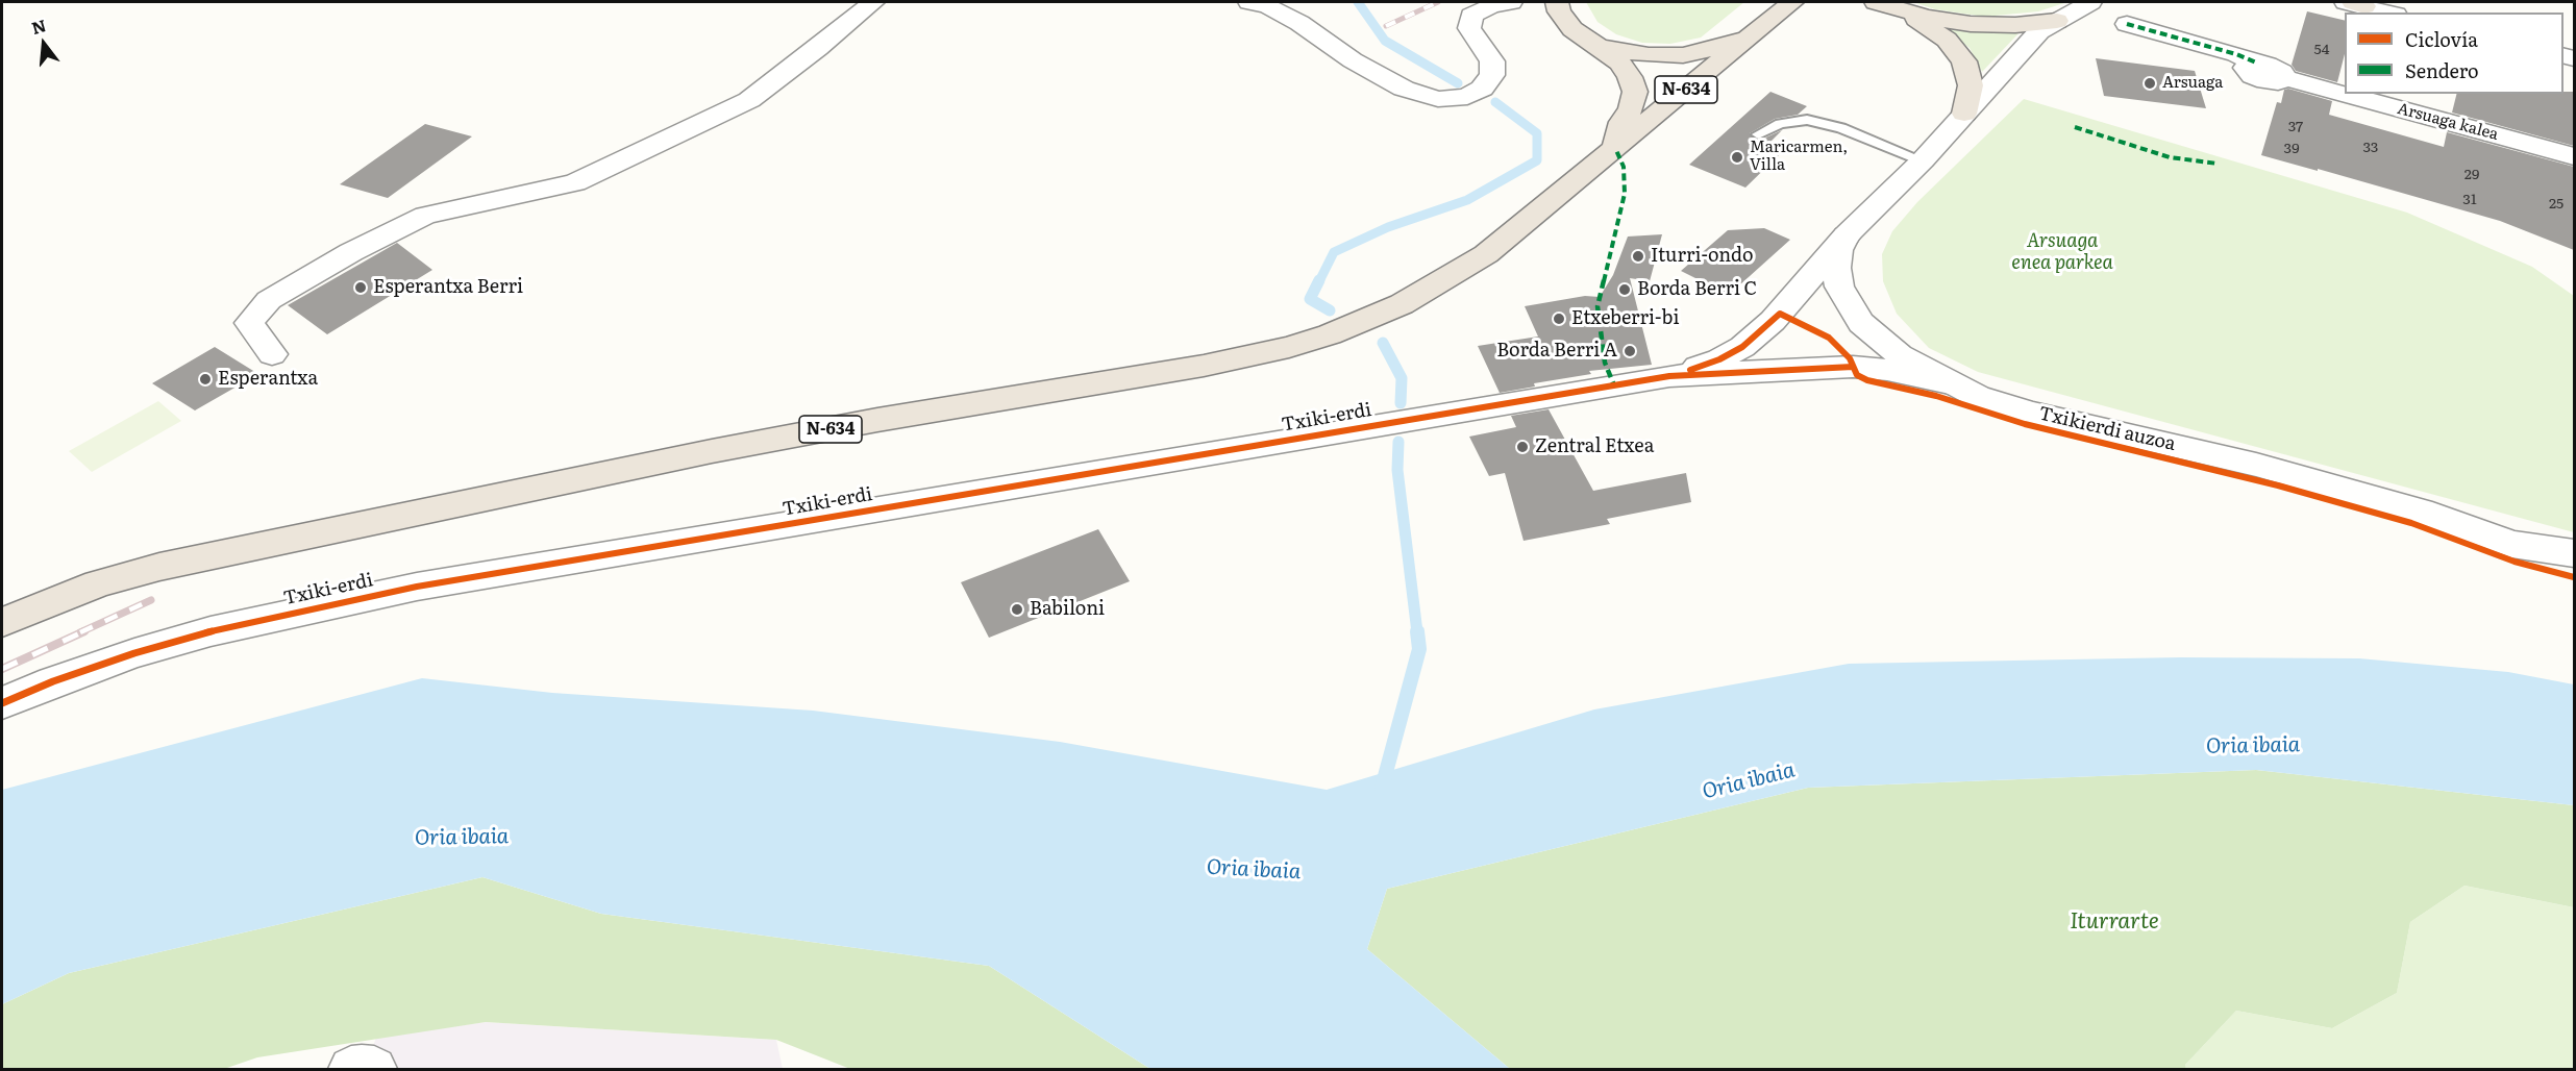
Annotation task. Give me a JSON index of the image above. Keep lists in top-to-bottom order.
{
  "streets": {
    "highway": ["N-634"],
    "street": ["Arsuaga kalea", "Txiki-erdi", "Txikierdi auzoa"]
  },
  "water": ["Oria ibaia"],
  "parks": ["Arsuaga enea parkea", "Iturrarte"],
  "places": [
    "Arsuaga",
    "Maricarmen, Villa",
    "Iturri-ondo",
    "Esperantxa Berri",
    "Borda Berri C",
    "Etxeberri-bi",
    "Borda Berri A",
    "Esperantxa",
    "Zentral Etxea",
    "Babiloni"
  ],
  "house_numbers": [
    "54",
    "37",
    "33",
    "39",
    "29",
    "31",
    "25"
  ],
  "legend": ["Ciclovía", "Sendero"],
  "north": "top"
}
